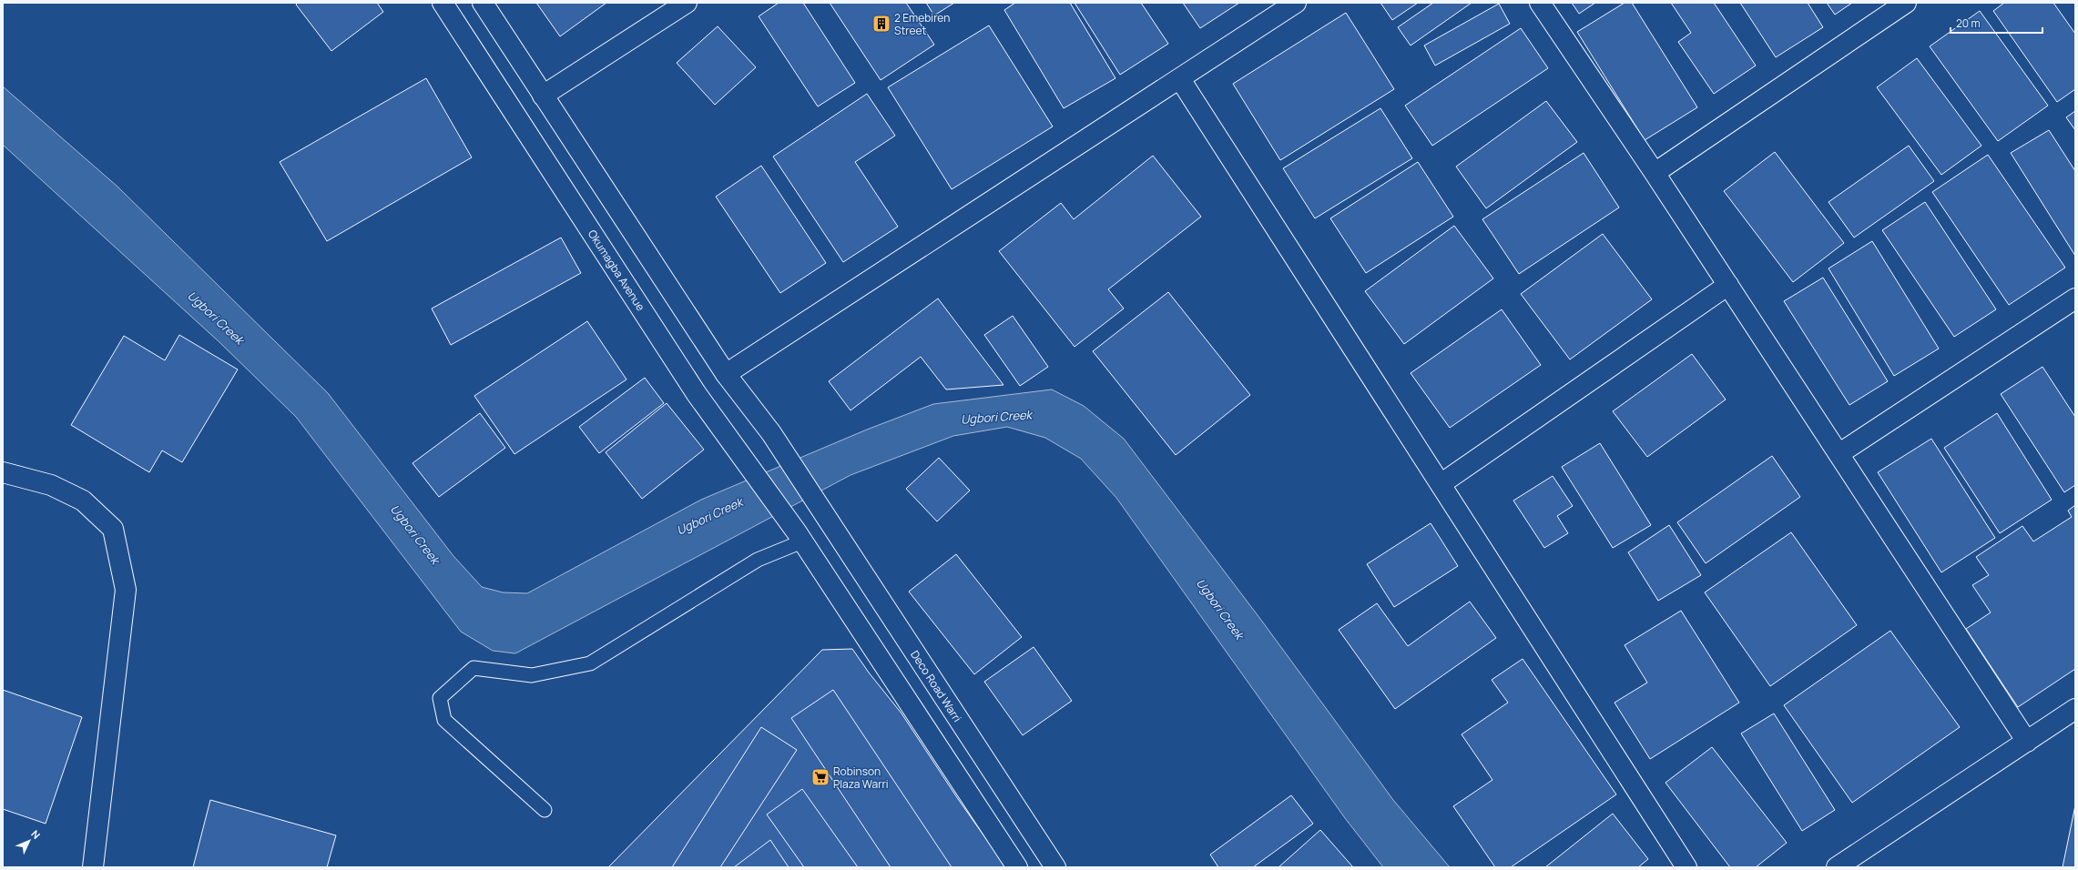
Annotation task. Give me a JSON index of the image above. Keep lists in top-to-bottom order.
{
  "streets": {
    "street": ["Okumagba Avenue", "Deco Road Warri"]
  },
  "water": ["Ugbori Creek"],
  "places": {
    "building": ["2 Emebiren Street"],
    "supermarket": ["Robinson Plaza Warri"]
  },
  "scale_bar": "20 m",
  "north": "top right"
}
